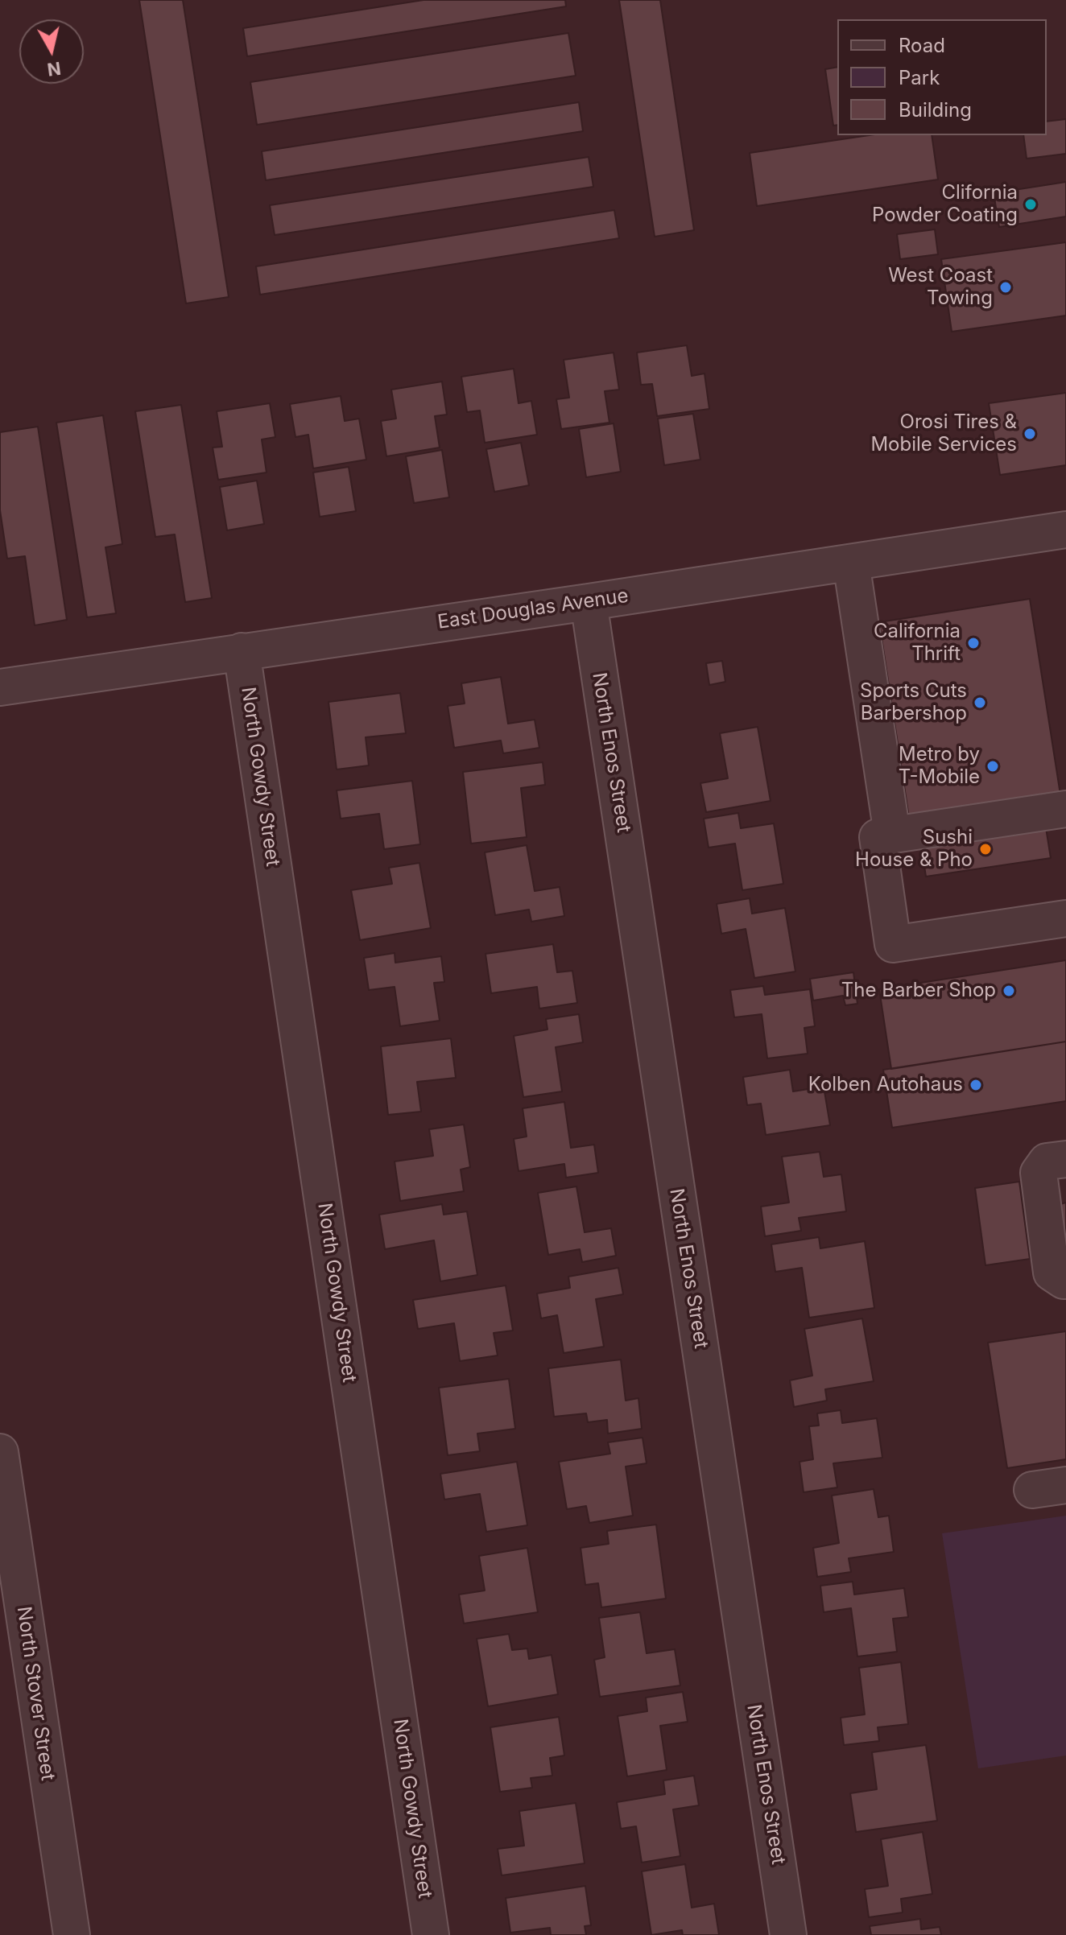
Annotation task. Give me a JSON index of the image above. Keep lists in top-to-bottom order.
{
  "streets": {
    "street": [
      "East Douglas Avenue",
      "North Enos Street",
      "North Gowdy Street",
      "North Stover Street"
    ]
  },
  "crossings": [
    ["East Douglas Avenue", "North Enos Street"],
    ["East Douglas Avenue", "North Gowdy Street"]
  ],
  "places": [
    "Clifornia Powder Coating",
    "West Coast Towing",
    "Orosi Tires & Mobile Services",
    "California Thrift",
    "Sports Cuts Barbershop",
    "Metro by T-Mobile",
    "Sushi House & Pho",
    "The Barber Shop",
    "Kolben Autohaus"
  ],
  "legend": ["Road", "Park", "Building"],
  "north": "bottom"
}
